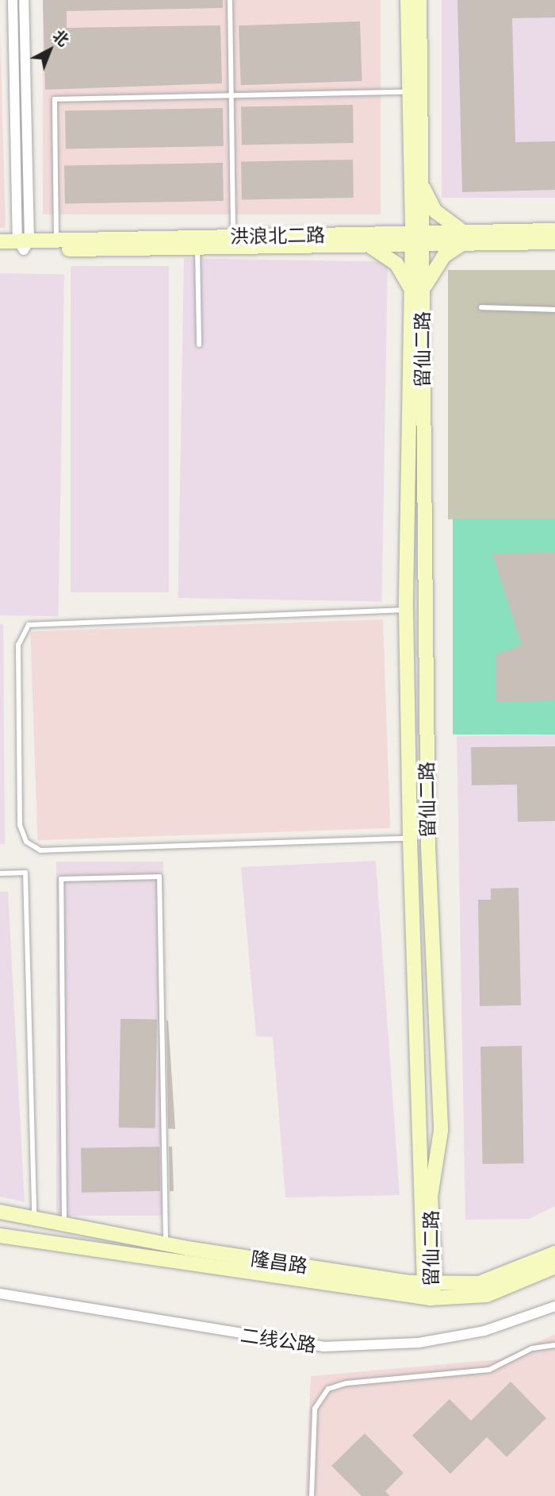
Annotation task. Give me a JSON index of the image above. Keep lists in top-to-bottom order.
{
  "streets": {
    "street": [
      "洪浪北二路",
      "留仙二路",
      "隆昌路",
      "二线公路"
    ]
  },
  "crossings": [
    ["洪浪北二路", "留仙二路"],
    ["留仙二路", "隆昌路"]
  ],
  "north": "top right"
}
